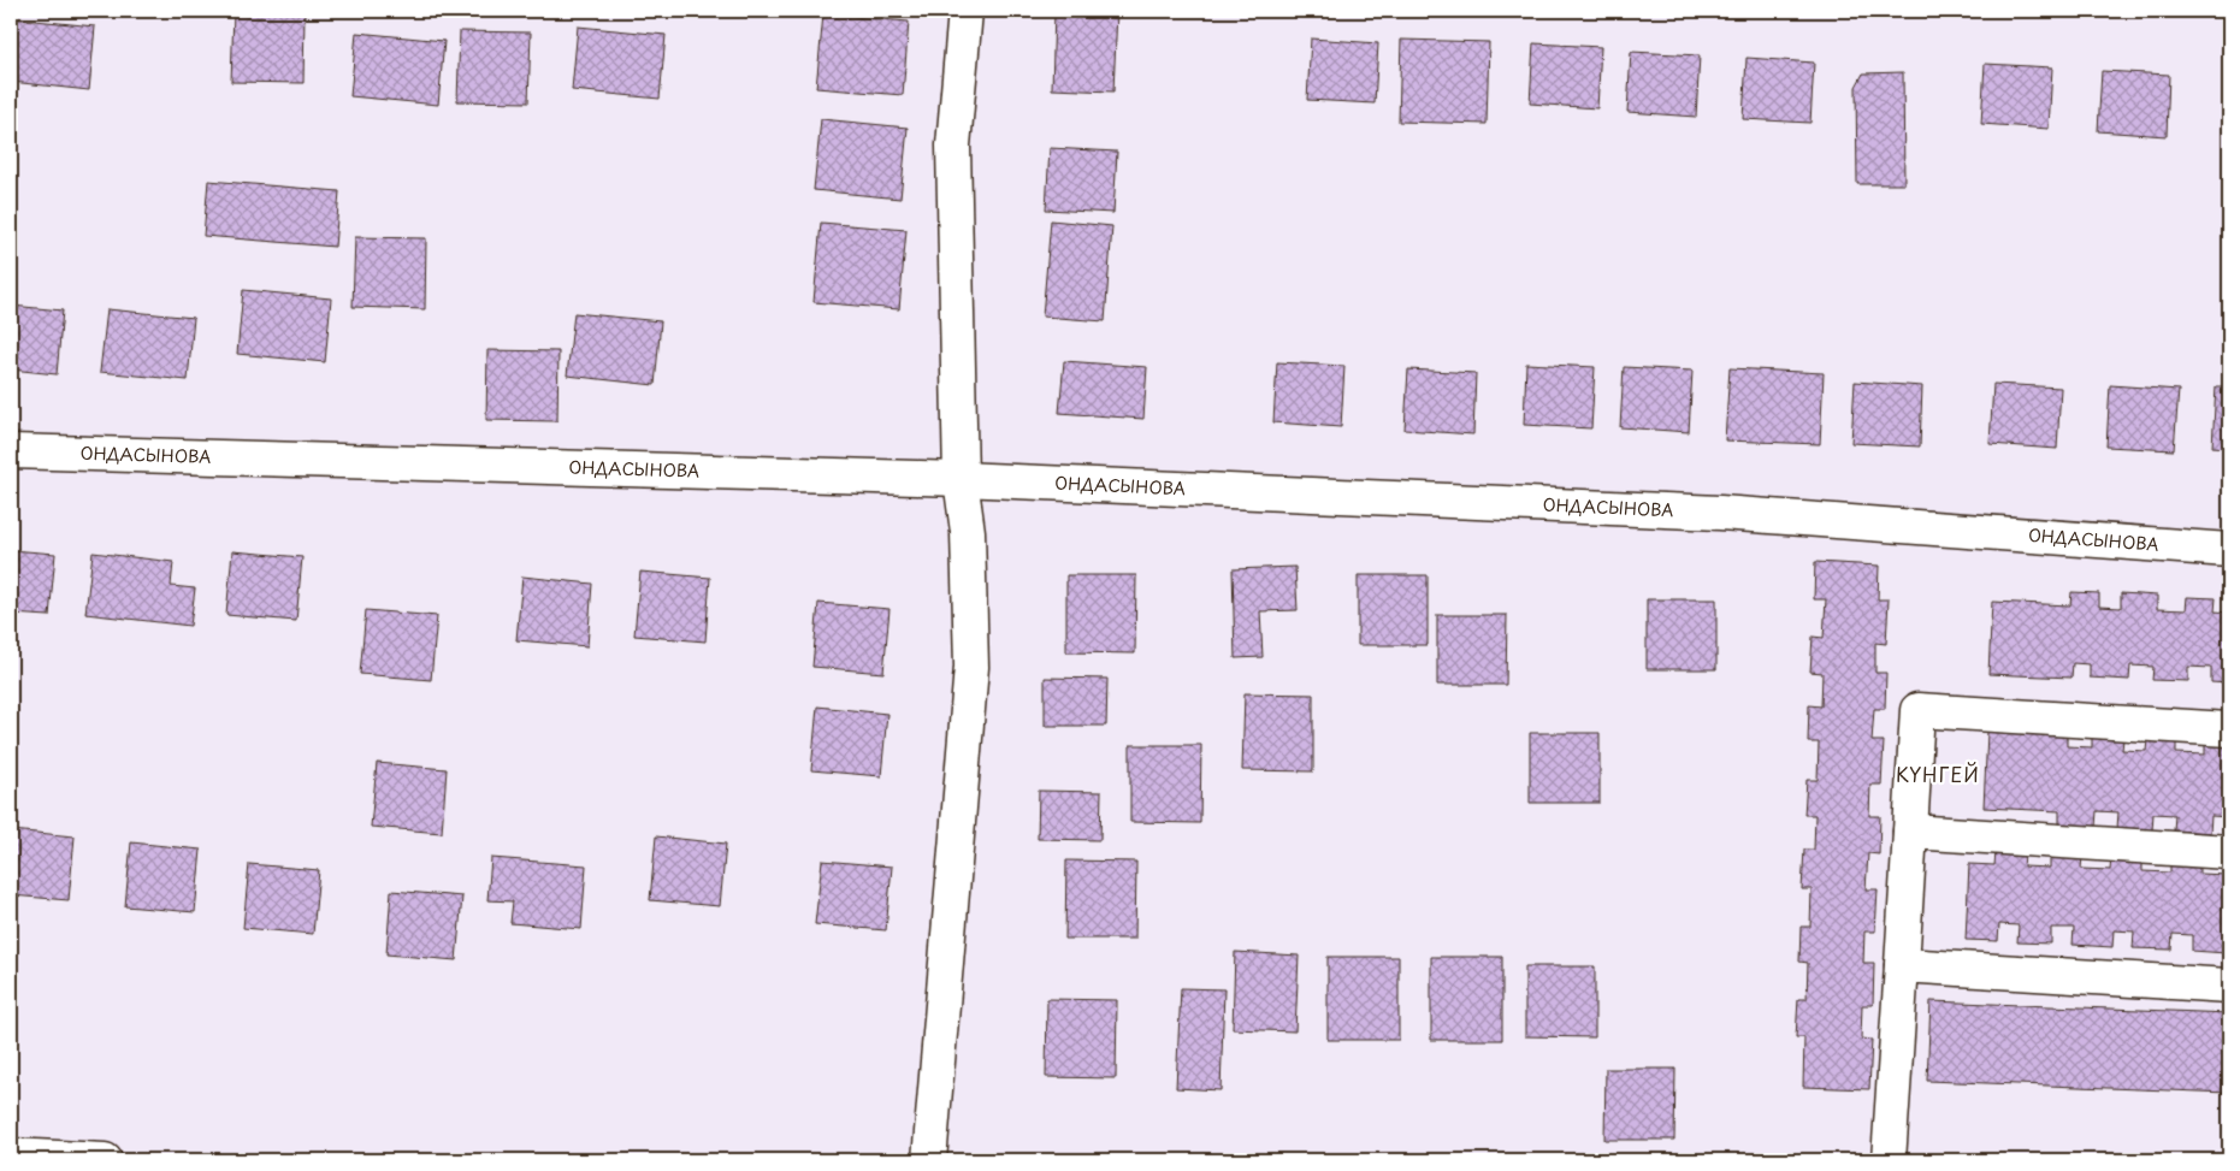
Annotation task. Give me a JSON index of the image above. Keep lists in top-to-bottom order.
{
  "streets": {
    "street": ["ОНДАСЫНОВА"]
  },
  "districts": ["КҮНГЕЙ"]
}
